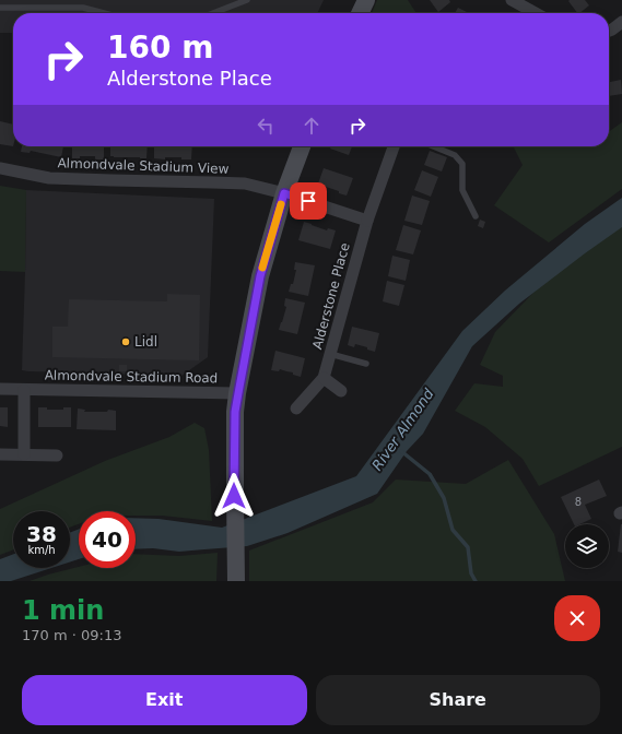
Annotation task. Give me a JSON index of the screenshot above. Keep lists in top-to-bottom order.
{
  "streets": {
    "street": ["Almondvale Stadium View", "Alderstone Place", "Almondvale Stadium Road"]
  },
  "water": ["River Almond"],
  "places": ["Lidl"],
  "house_numbers": ["8"],
  "page": {
    "turn": ["160 m", "Alderstone Place"],
    "speed": "38 km/h",
    "limit": "40",
    "heading": ["1 min", "170 m · 09:13"],
    "buttons": ["Exit", "Share"]
  }
}
